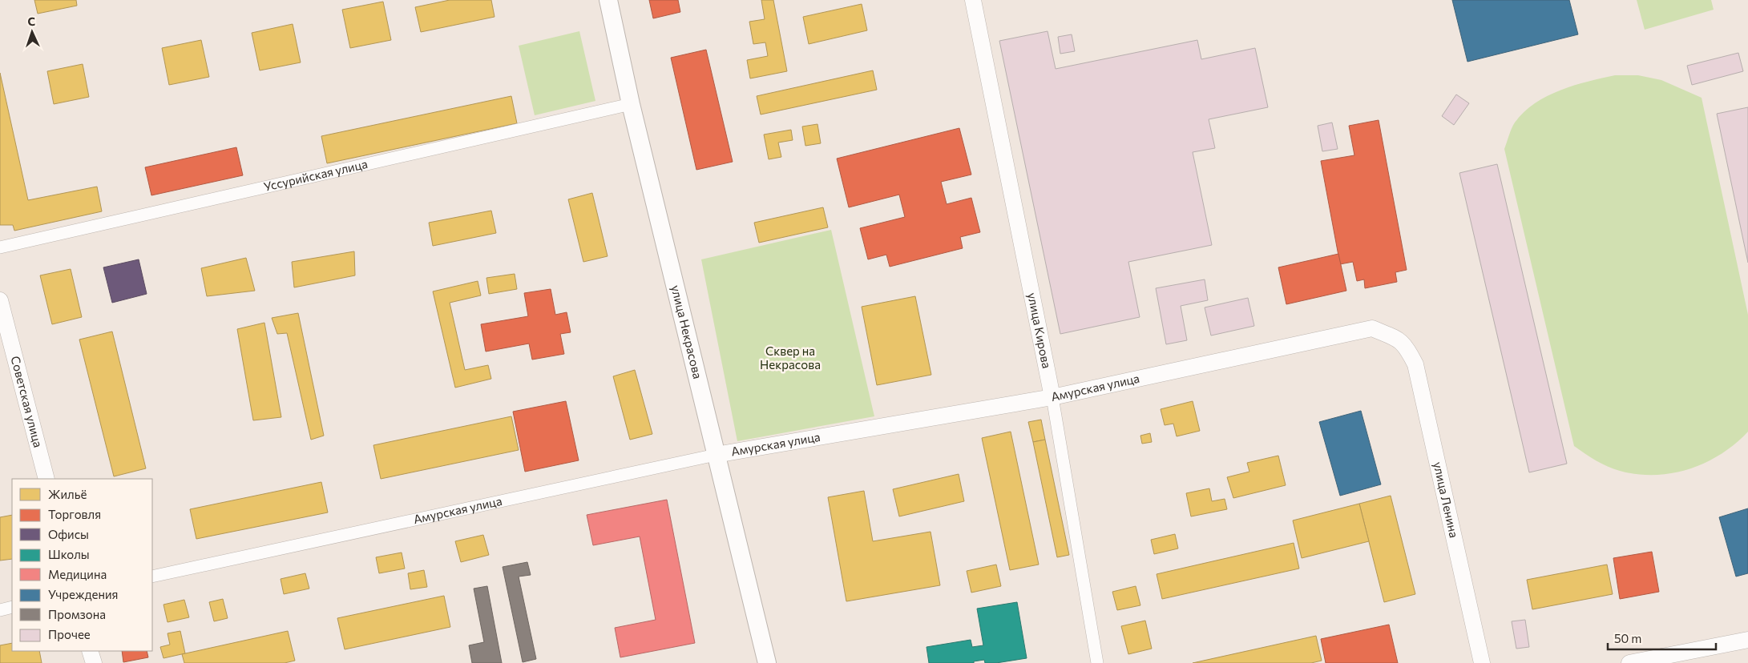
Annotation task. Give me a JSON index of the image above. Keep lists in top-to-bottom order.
{
  "streets": {
    "main road": [
      "улица Кирова",
      "улица Некрасова",
      "Амурская улица",
      "Советская улица",
      "улица Ленина"
    ],
    "street": ["Уссурийская улица"]
  },
  "crossings": [
    ["Уссурийская улица", "улица Некрасова"],
    ["улица Кирова", "Амурская улица"],
    ["улица Некрасова", "Амурская улица"],
    ["Амурская улица", "улица Ленина"]
  ],
  "parks": ["Сквер на Некрасова"],
  "legend": [
    "Жильё",
    "Торговля",
    "Офисы",
    "Школы",
    "Медицина",
    "Учреждения",
    "Промзона",
    "Прочее"
  ],
  "scale_bar": "50 m",
  "north": "top"
}
